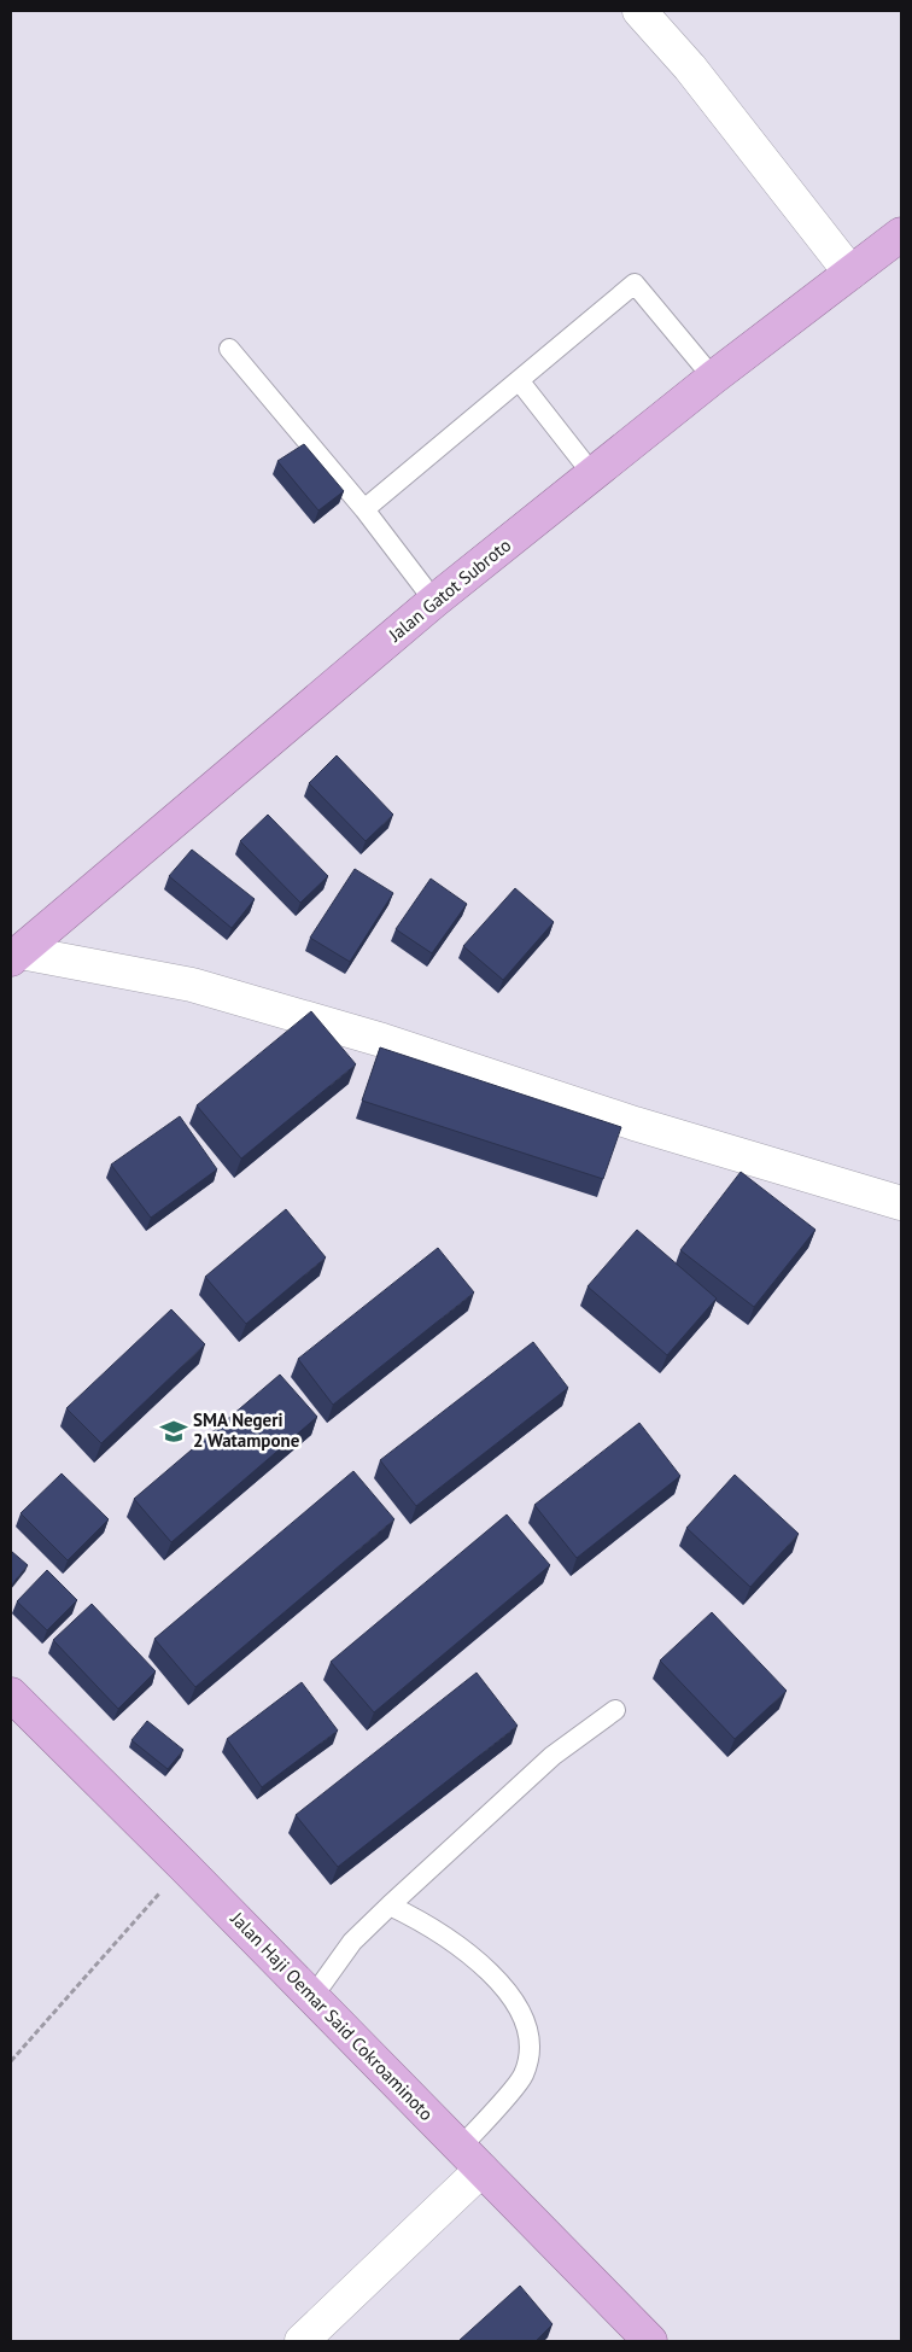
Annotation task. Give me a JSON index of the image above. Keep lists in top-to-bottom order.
{
  "streets": {
    "highway": ["Jalan Gatot Subroto", "Jalan Haji Oemar Said Cokroaminoto"]
  },
  "places": {
    "school or university": ["SMA Negeri 2 Watampone"]
  }
}
